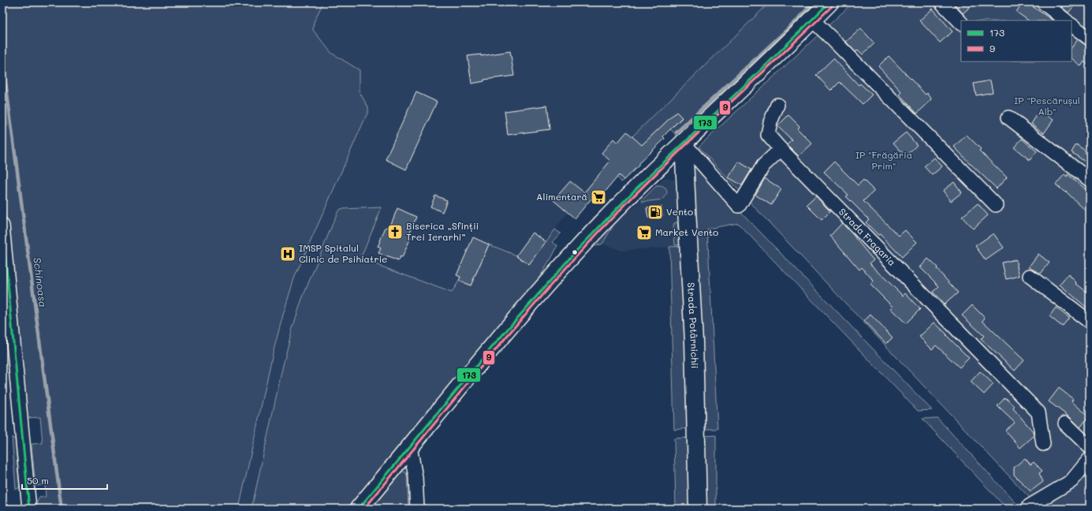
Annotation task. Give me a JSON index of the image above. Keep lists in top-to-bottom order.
{
  "streets": {
    "street": ["Strada Fragaria", "Strada Potârnichii"]
  },
  "water": ["Schinoasa"],
  "parks": ["IP \"Pescărușul Alb\"", "IP \"Frăgăria Prim\""],
  "places": {
    "supermarket": ["Alimentară", "Market Vento"],
    "fuel station": ["Vento"],
    "church": ["Biserica „Sfinții Trei Ierarhi”"],
    "hospital": ["IMSP Spitalul Clinic de Psihiatrie"]
  },
  "lines": ["transit line 173", "transit line 9"],
  "legend": ["173", "9"],
  "scale_bar": "50 m"
}
